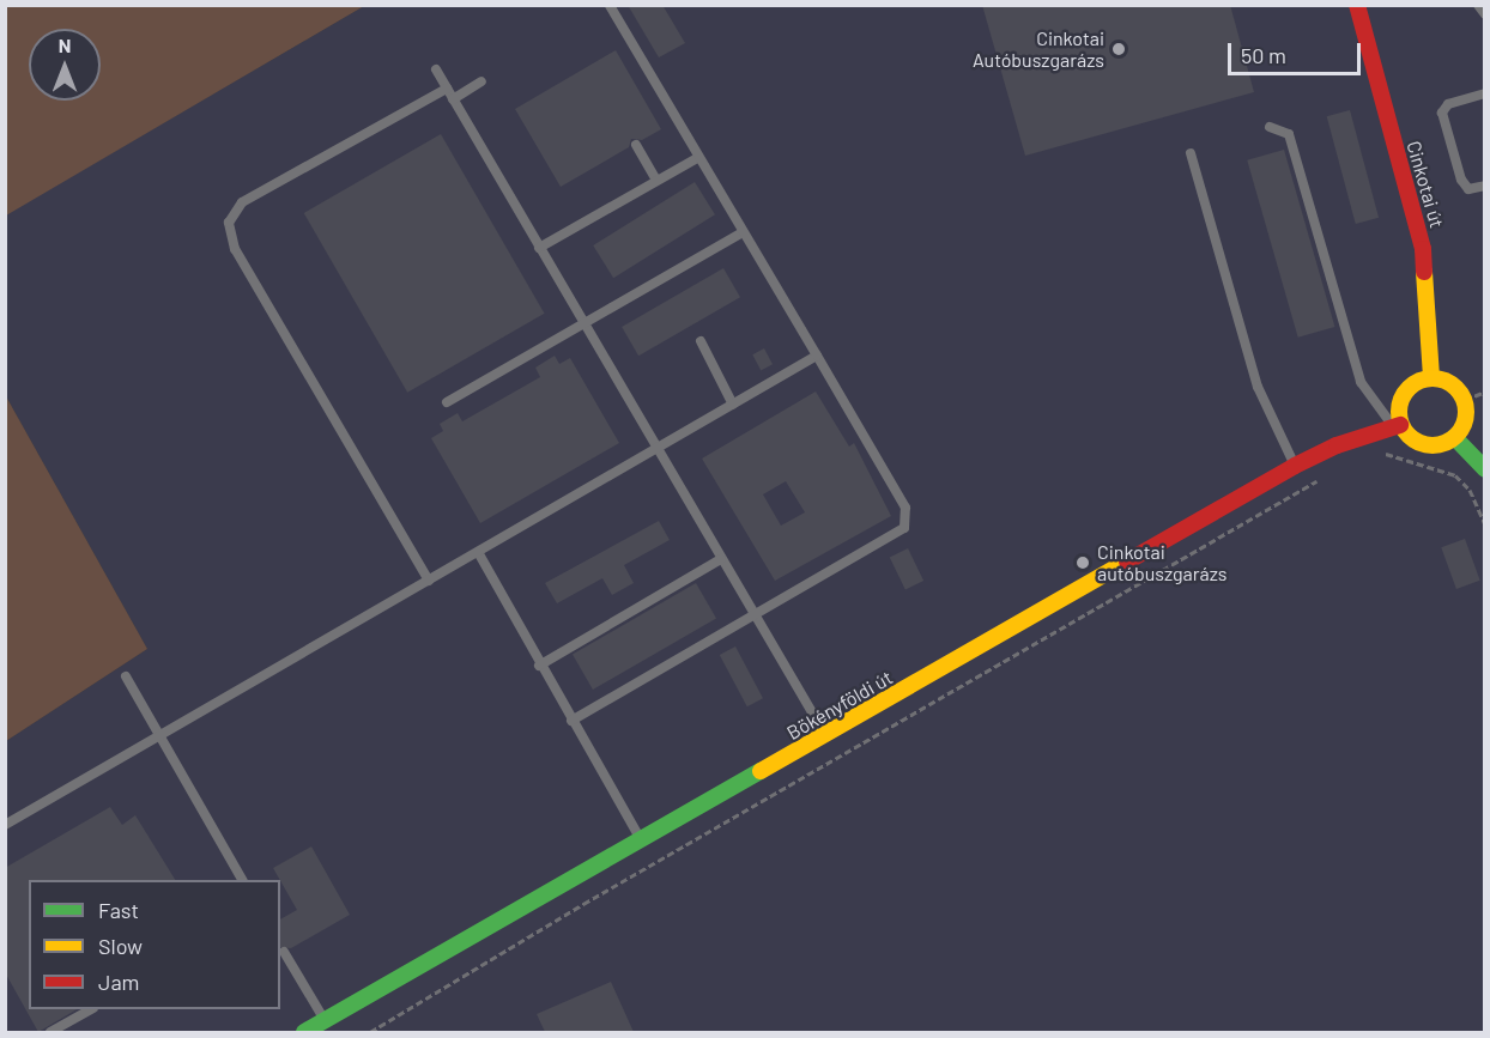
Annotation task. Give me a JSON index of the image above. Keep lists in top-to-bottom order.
{
  "streets": {
    "street": ["Cinkotai út", "Bökényföldi út"]
  },
  "crossings": [
    ["Cinkotai út", "Bökényföldi út"]
  ],
  "places": ["Cinkotai Autóbuszgarázs", "Cinkotai autóbuszgarázs"],
  "legend": ["Fast", "Slow", "Jam"],
  "scale_bar": "50 m",
  "north": "top"
}
